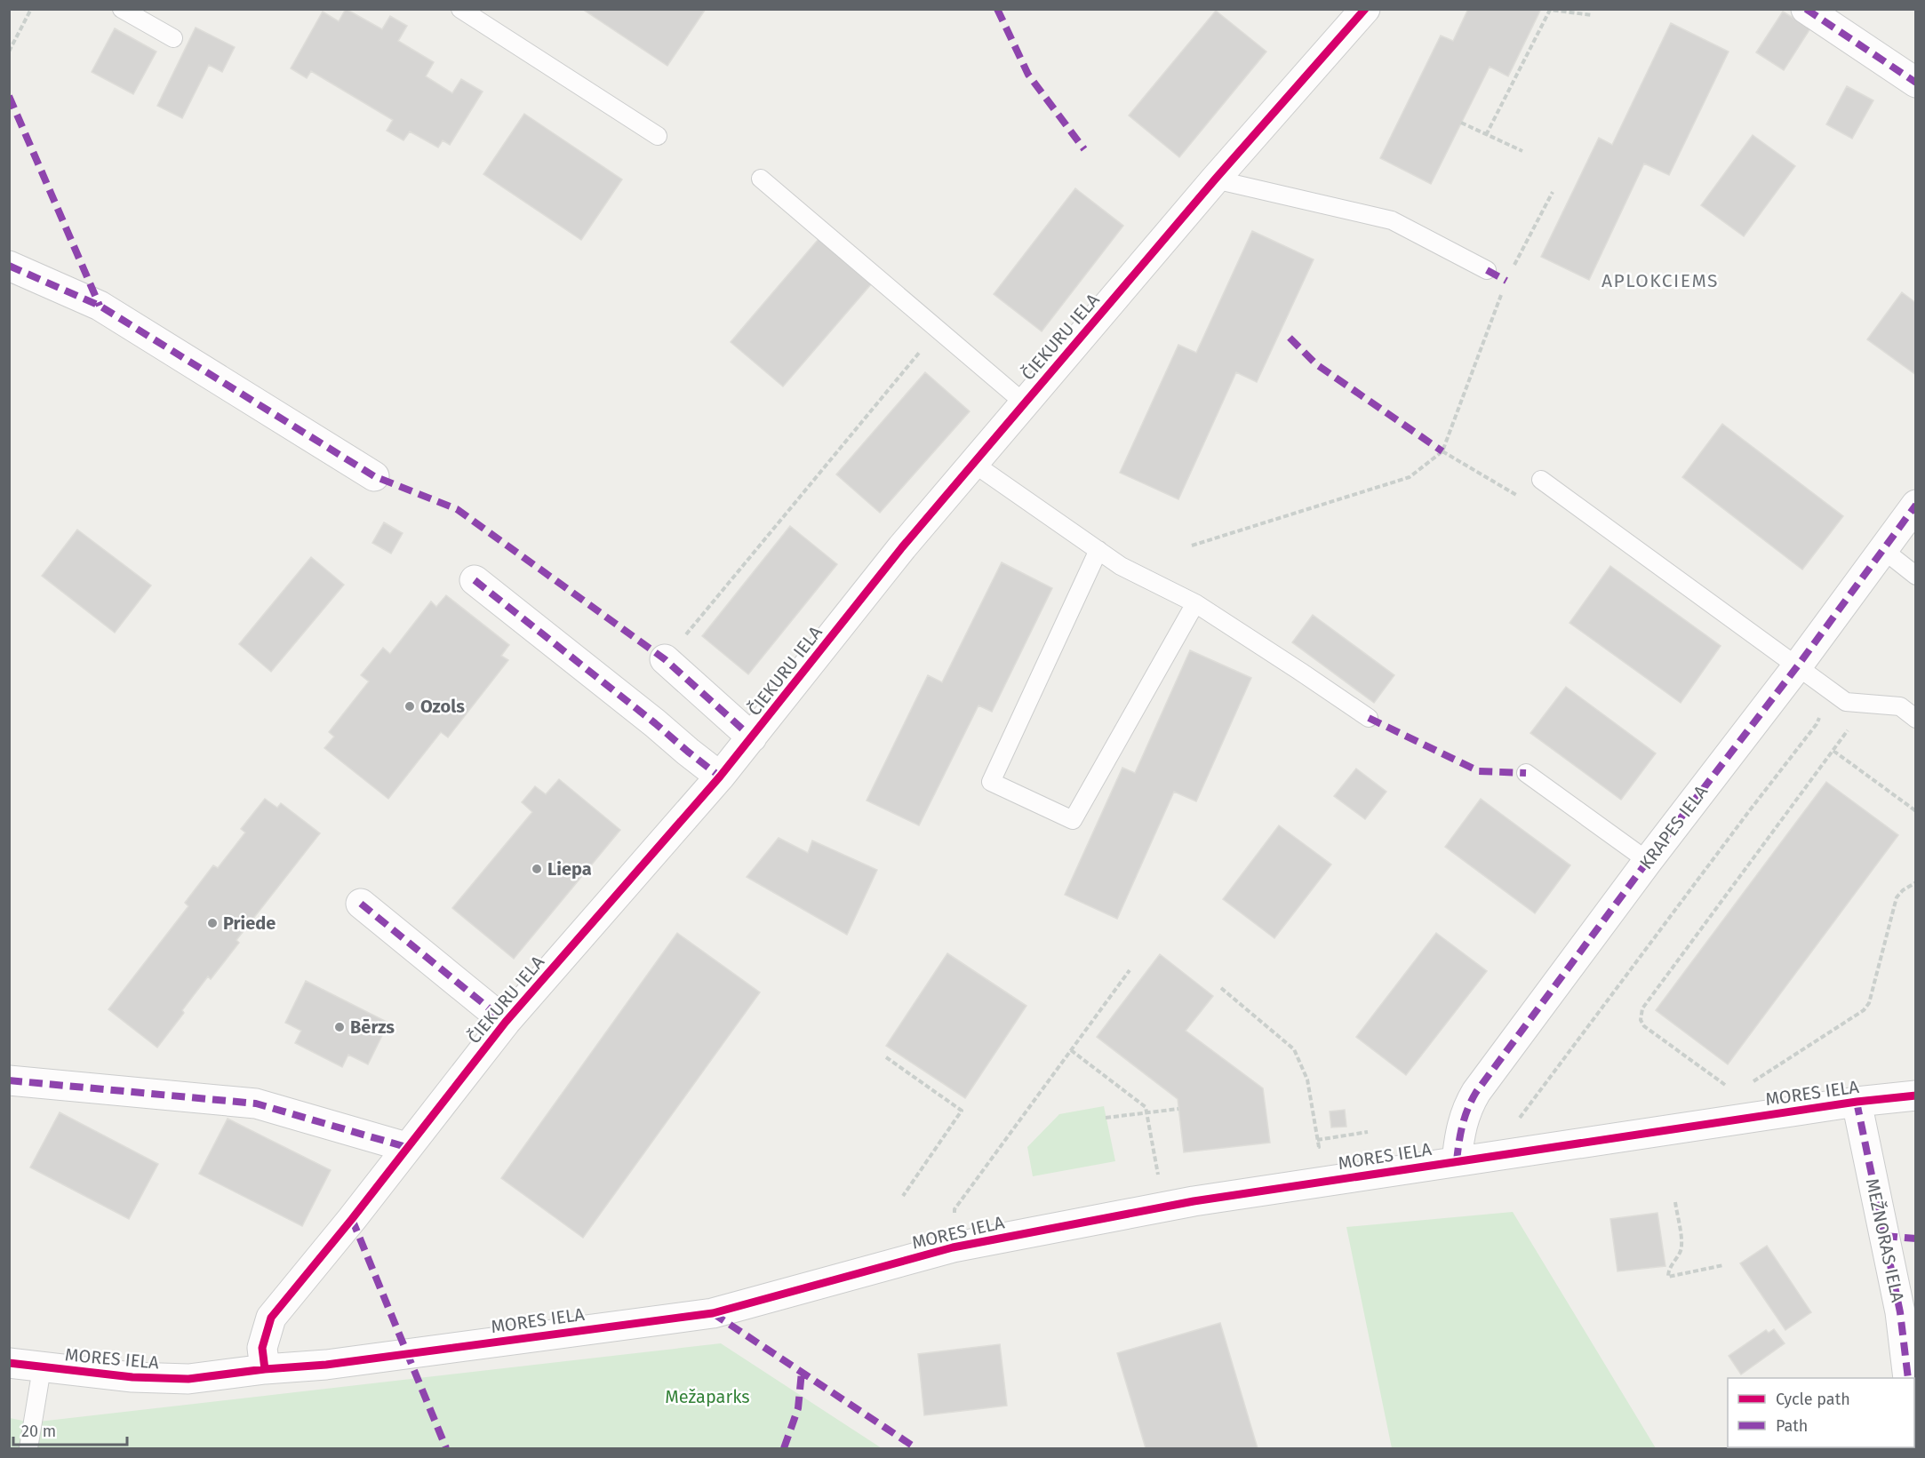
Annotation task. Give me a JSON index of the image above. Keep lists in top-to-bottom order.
{
  "streets": {
    "street": [
      "ČIEKURU IELA",
      "KRAPES IELA",
      "MORES IELA",
      "MEŽNORAS IELA"
    ]
  },
  "crossings": [
    ["ČIEKURU IELA", "MORES IELA"],
    ["KRAPES IELA", "MORES IELA"],
    ["MORES IELA", "MEŽNORAS IELA"]
  ],
  "districts": ["APLOKCIEMS"],
  "parks": ["Mežaparks"],
  "places": [
    "Ozols",
    "Liepa",
    "Priede",
    "Bērzs"
  ],
  "legend": ["Cycle path", "Path"],
  "scale_bar": "20 m"
}
